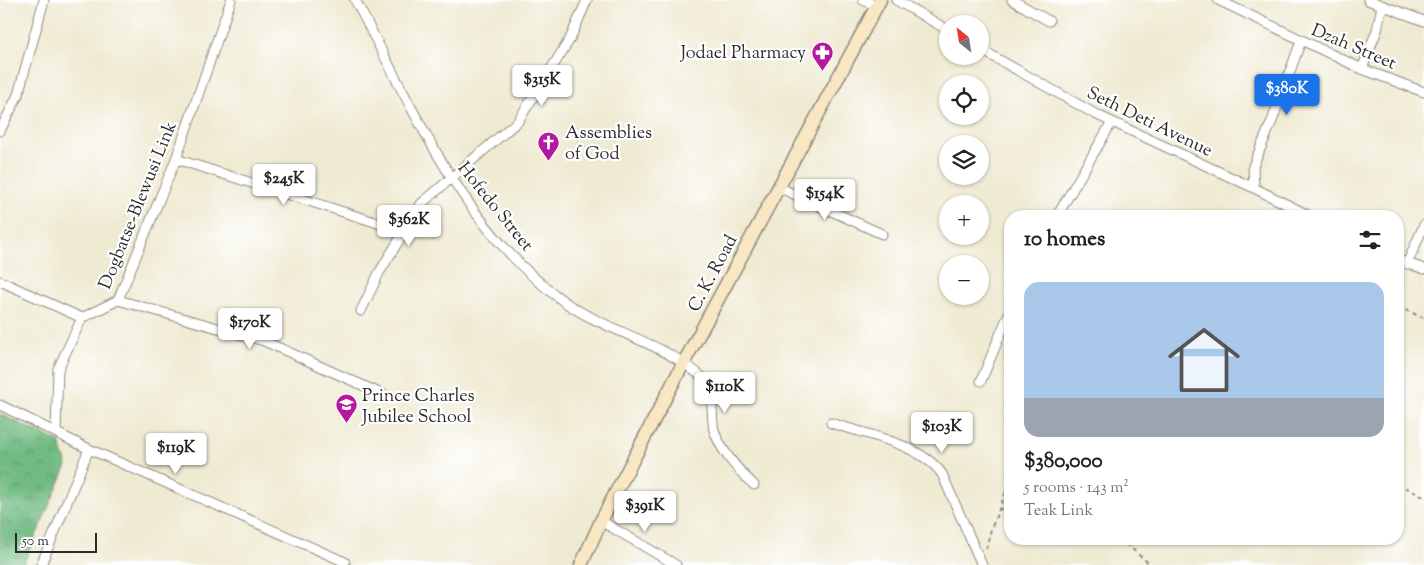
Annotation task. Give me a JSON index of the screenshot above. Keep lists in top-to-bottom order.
{
  "streets": {
    "street": [
      "Dzah Street",
      "Seth Deti Avenue",
      "Dogbatse-Blewusi Link",
      "Hofedo Street",
      "C. K. Road"
    ]
  },
  "crossings": [
    ["Hofedo Street", "C. K. Road"]
  ],
  "places": {
    "pharmacy": ["Jodael Pharmacy"],
    "church": ["Assemblies of God"],
    "school or university": ["Prince Charles Jubilee School"]
  },
  "scale_bar": "50 m",
  "north": "top left",
  "page": {
    "map_buttons": ["+", "−"],
    "price": [
      "$315K",
      "$380K",
      "$245K",
      "$154K",
      "$362K",
      "$170K",
      "$110K",
      "$103K",
      "$119K",
      "$391K"
    ],
    "heading": "10 homes",
    "list": [
      {
        "name": "$380,000",
        "note": "5 rooms · 143 m² · Teak Link"
      }
    ],
    "scale": "50 m"
  }
}
